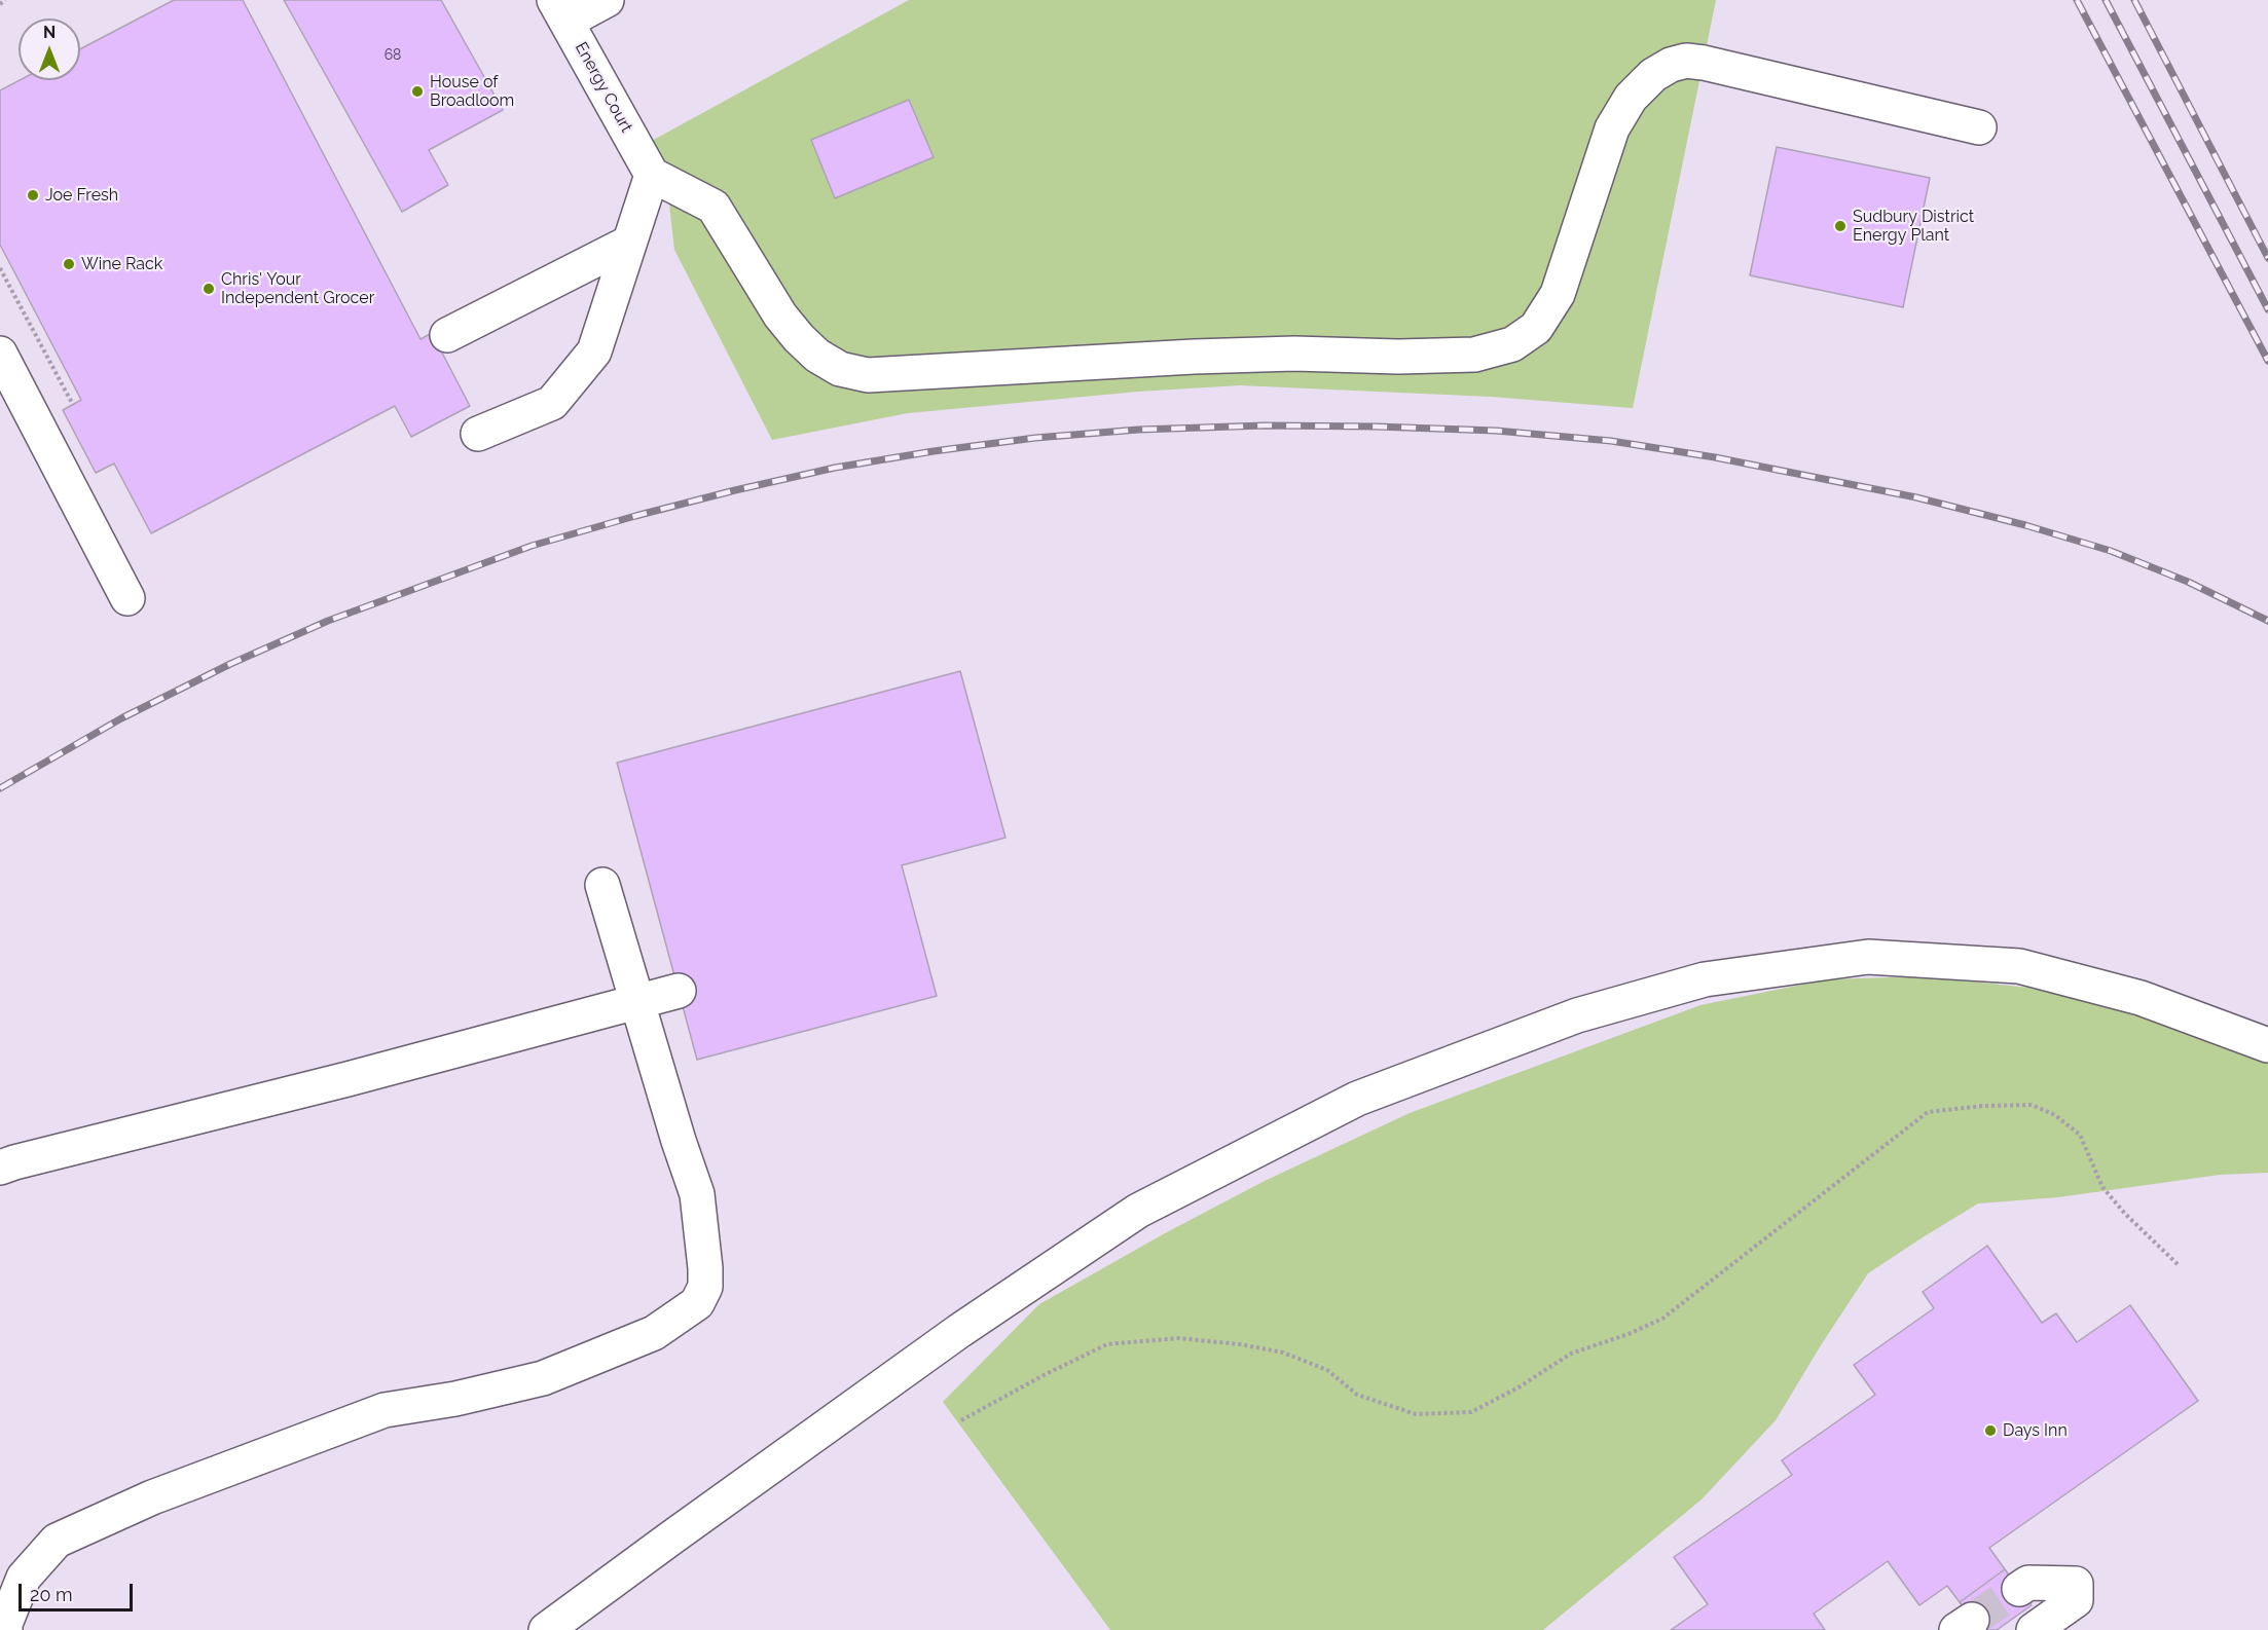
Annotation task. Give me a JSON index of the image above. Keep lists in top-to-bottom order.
{
  "streets": {
    "street": ["Energy Court"]
  },
  "places": [
    "House of Broadloom",
    "Joe Fresh",
    "Sudbury District Energy Plant",
    "Wine Rack",
    "Chris' Your Independent Grocer",
    "Days Inn"
  ],
  "house_numbers": ["68"],
  "scale_bar": "20 m",
  "north": "top"
}
